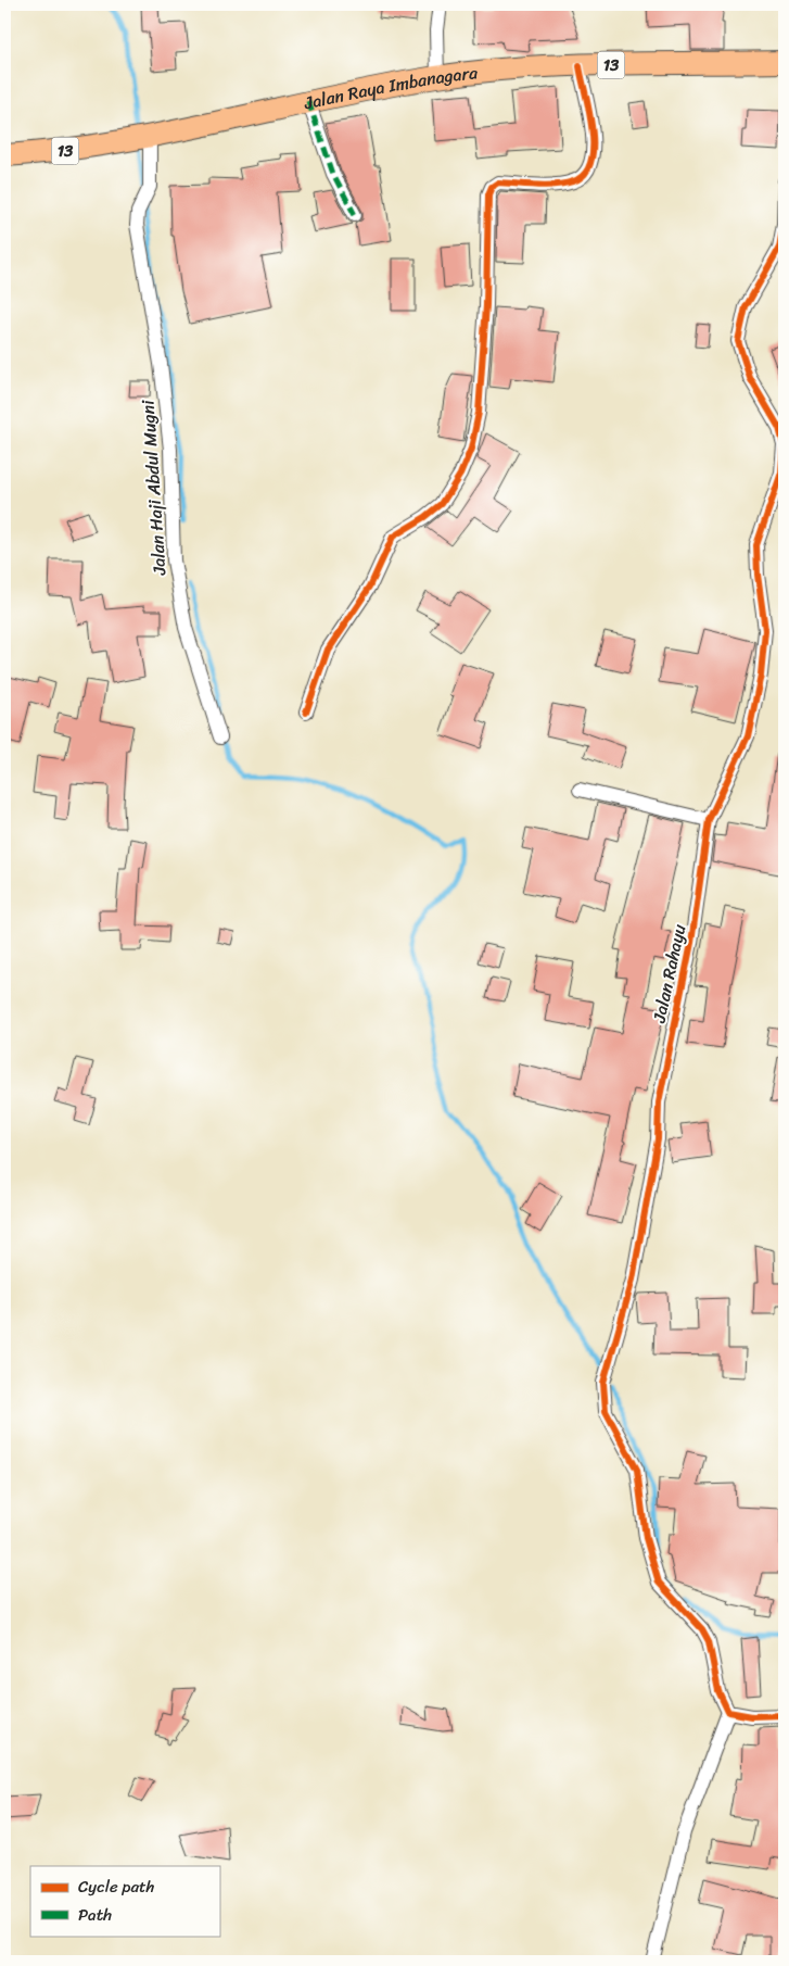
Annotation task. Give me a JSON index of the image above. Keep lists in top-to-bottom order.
{
  "streets": {
    "highway": ["13", "Jalan Raya Imbanagara"],
    "street": ["Jalan Haji Abdul Mugni", "Jalan Rahayu"]
  },
  "crossings": [
    ["Jalan Raya Imbanagara", "Jalan Haji Abdul Mugni"]
  ],
  "legend": ["Cycle path", "Path"]
}
